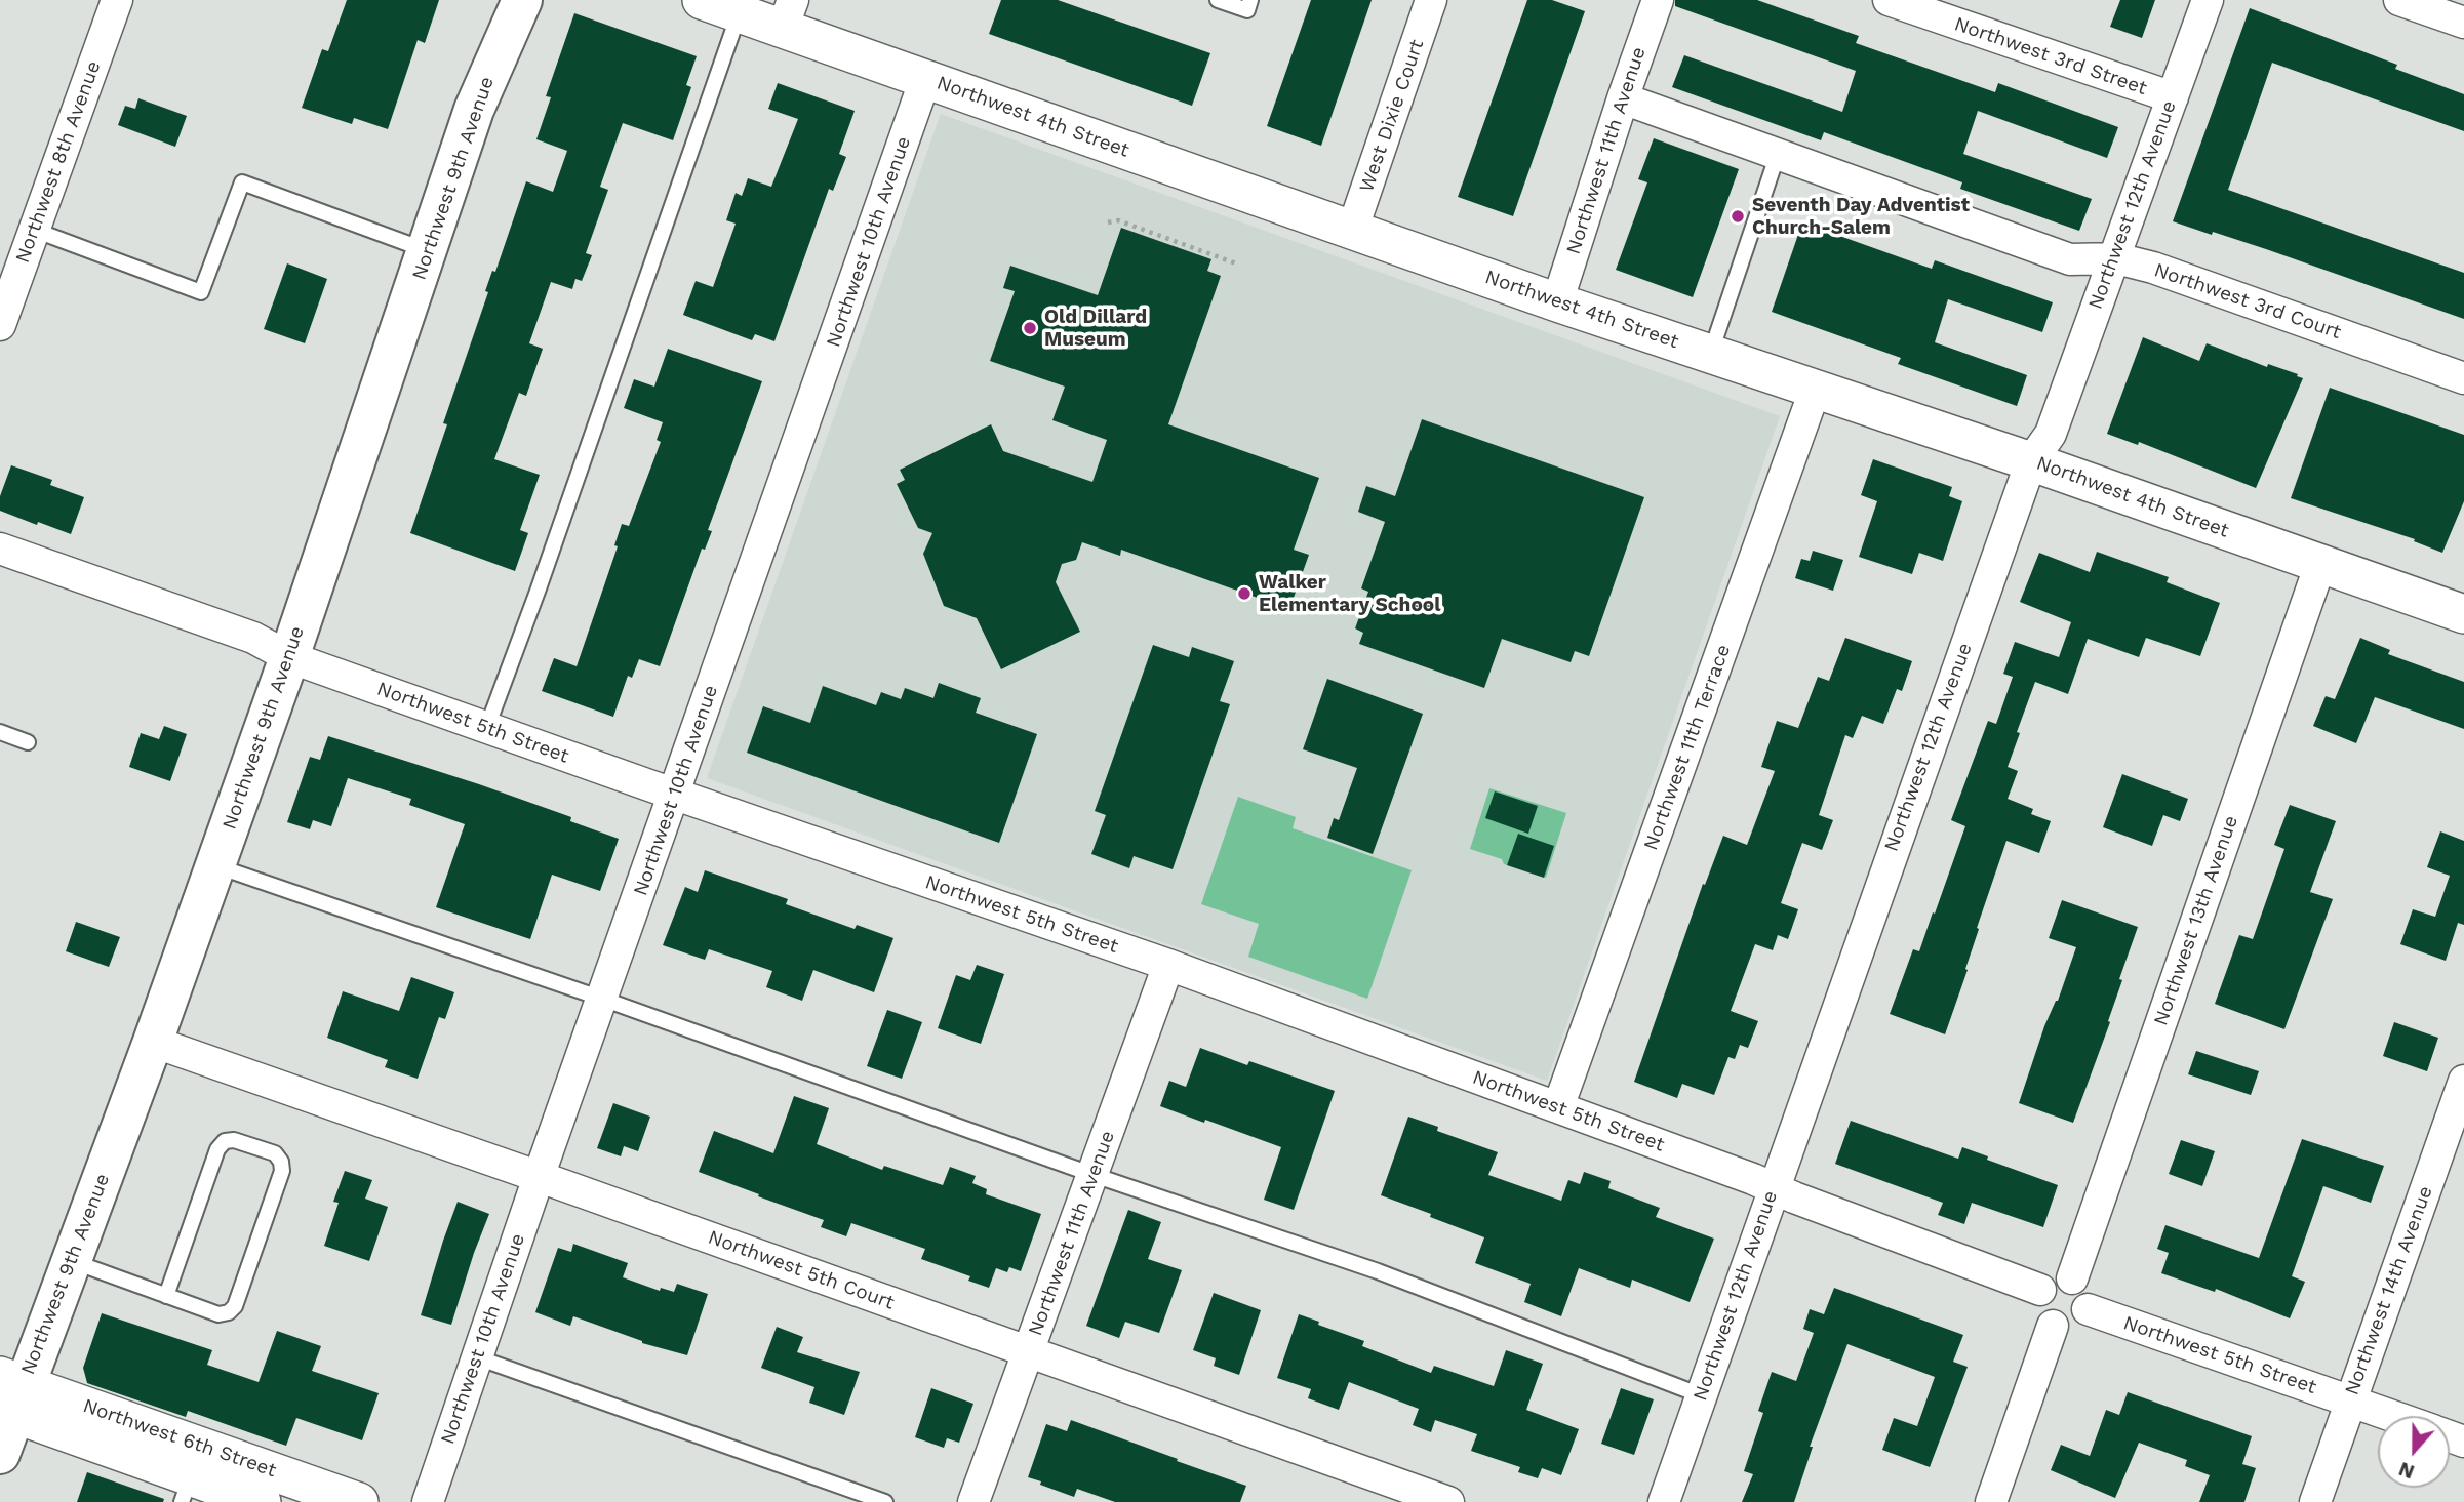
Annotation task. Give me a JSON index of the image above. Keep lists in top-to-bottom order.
{
  "streets": {
    "main road": ["Northwest 9th Avenue"],
    "street": [
      "Northwest 3rd Street",
      "West Dixie Court",
      "Northwest 4th Street",
      "Northwest 11th Avenue",
      "Northwest 8th Avenue",
      "Northwest 12th Avenue",
      "Northwest 10th Avenue",
      "Northwest 3rd Court",
      "Northwest 5th Street",
      "Northwest 11th Terrace",
      "Northwest 13th Avenue",
      "Northwest 5th Court",
      "Northwest 14th Avenue",
      "Northwest 6th Street"
    ]
  },
  "crossings": [
    ["Northwest 3rd Street", "Northwest 12th Avenue"],
    ["West Dixie Court", "Northwest 4th Street"],
    ["Northwest 4th Street", "Northwest 11th Avenue"],
    ["Northwest 4th Street", "Northwest 12th Avenue"],
    ["Northwest 4th Street", "Northwest 10th Avenue"],
    ["Northwest 4th Street", "Northwest 11th Terrace"],
    ["Northwest 4th Street", "Northwest 13th Avenue"],
    ["Northwest 11th Avenue", "Northwest 3rd Court"],
    ["Northwest 11th Avenue", "Northwest 5th Street"],
    ["Northwest 11th Avenue", "Northwest 5th Court"],
    ["Northwest 9th Avenue", "Northwest 5th Street"],
    ["Northwest 9th Avenue", "Northwest 5th Court"],
    ["Northwest 9th Avenue", "Northwest 6th Street"],
    ["Northwest 12th Avenue", "Northwest 3rd Court"],
    ["Northwest 12th Avenue", "Northwest 5th Street"],
    ["Northwest 10th Avenue", "Northwest 5th Street"],
    ["Northwest 10th Avenue", "Northwest 5th Court"],
    ["Northwest 5th Street", "Northwest 11th Terrace"],
    ["Northwest 5th Street", "Northwest 13th Avenue"],
    ["Northwest 5th Street", "Northwest 14th Avenue"]
  ],
  "places": ["Seventh Day Adventist Church-Salem", "Old Dillard Museum", "Walker Elementary School"],
  "north": "bottom"
}
